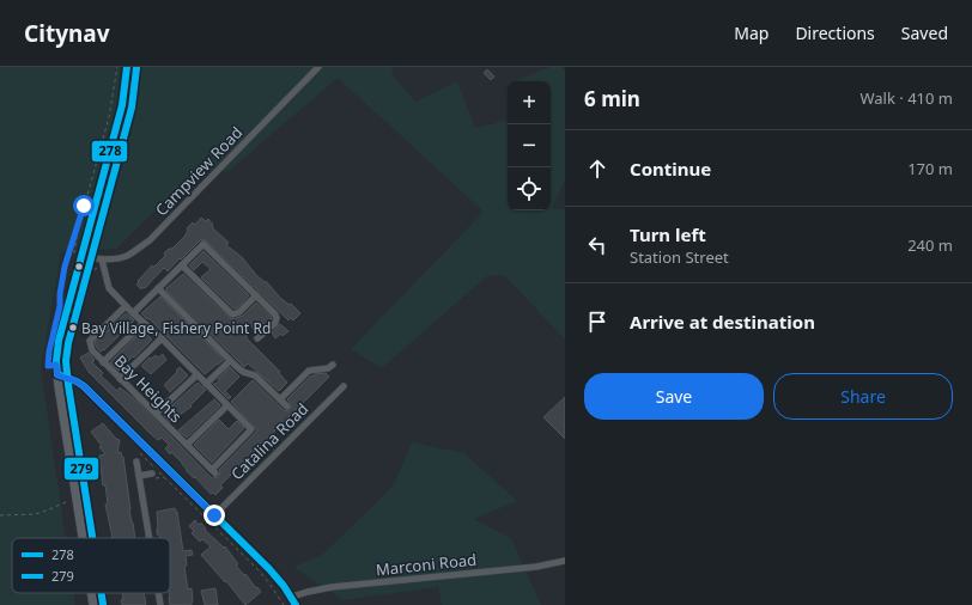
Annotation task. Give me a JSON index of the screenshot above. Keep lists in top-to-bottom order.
{
  "streets": {
    "street": [
      "Campview Road",
      "Bay Heights",
      "Catalina Road",
      "Marconi Road"
    ]
  },
  "places": ["Bay Village, Fishery Point Rd"],
  "lines": ["transit line 278", "transit line 279"],
  "legend": ["278", "279"],
  "page": {
    "header": "Citynav",
    "nav": ["Map", "Directions", "Saved"],
    "heading": ["6 min", "Walk · 410 m"],
    "map_buttons": ["+", "−"],
    "list": [
      ["Continue", "170 m"],
      ["Turn left", "Station Street", "240 m"],
      "Arrive at destination"
    ],
    "buttons": ["Save", "Share"]
  }
}
